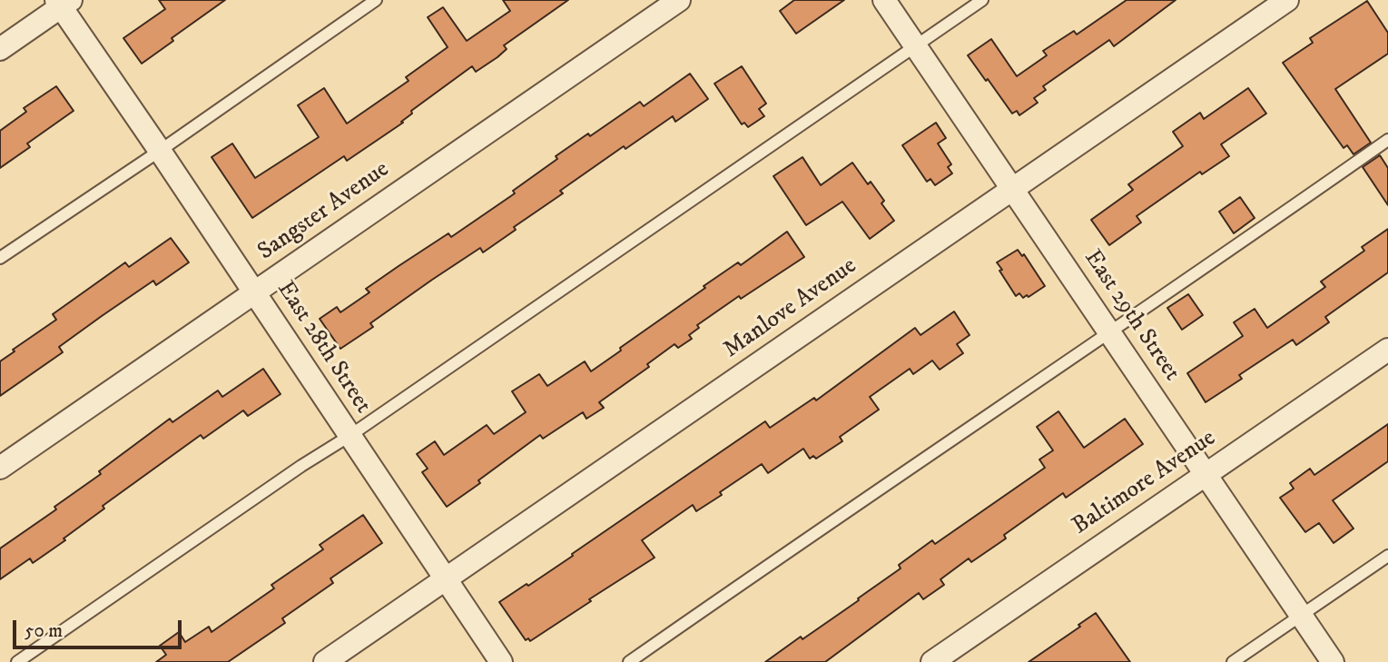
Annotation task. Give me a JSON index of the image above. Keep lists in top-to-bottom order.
{
  "streets": {
    "street": [
      "Sangster Avenue",
      "Manlove Avenue",
      "East 29th Street",
      "East 28th Street",
      "Baltimore Avenue"
    ]
  },
  "crossings": [
    ["Sangster Avenue", "East 28th Street"],
    ["Manlove Avenue", "East 29th Street"],
    ["Manlove Avenue", "East 28th Street"],
    ["East 29th Street", "Baltimore Avenue"]
  ],
  "scale_bar": "50 m"
}
